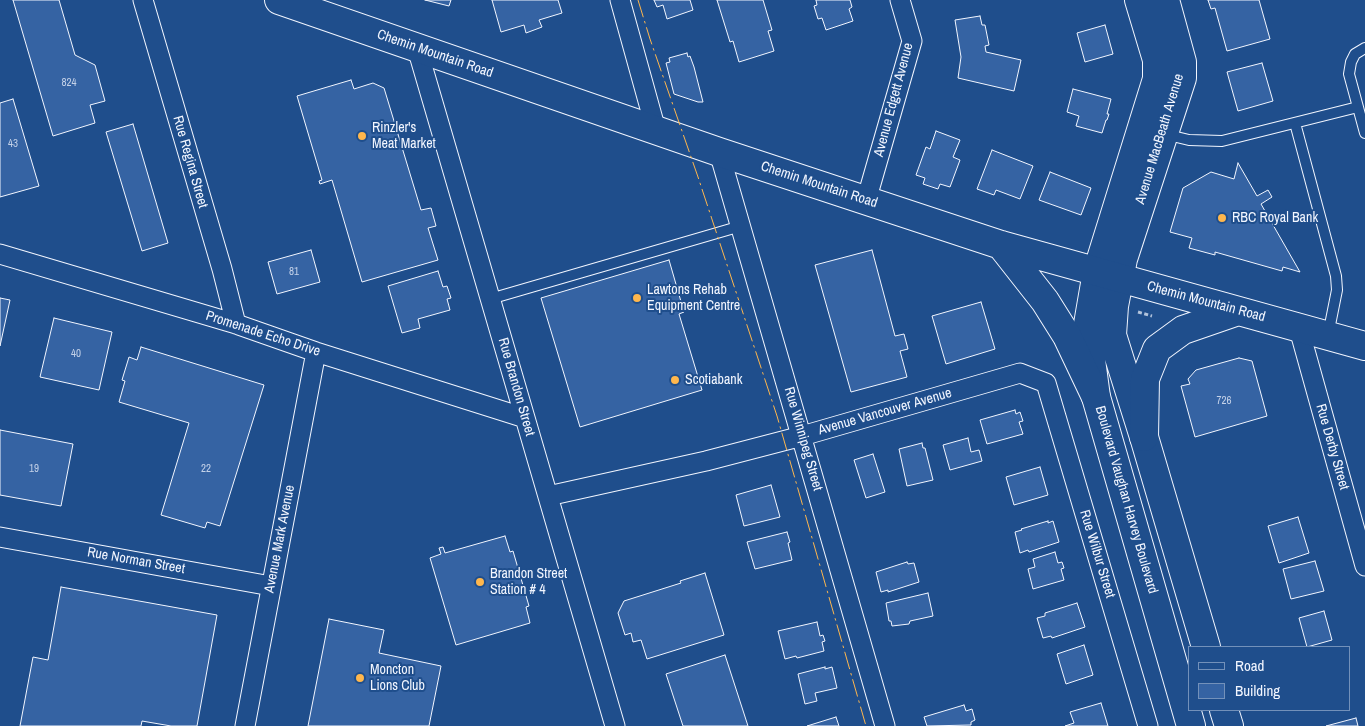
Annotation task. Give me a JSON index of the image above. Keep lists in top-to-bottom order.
{
  "streets": {
    "main road": ["Chemin Mountain Road", "Avenue MacBeath Avenue", "Boulevard Vaughan Harvey Boulevard"],
    "street": [
      "Avenue Edgett Avenue",
      "Rue Regina Street",
      "Promenade Echo Drive",
      "Rue Brandon Street",
      "Avenue Vancouver Avenue",
      "Rue Winnipeg Street",
      "Rue Derby Street",
      "Avenue Mark Avenue",
      "Rue Wilbur Street",
      "Rue Norman Street"
    ]
  },
  "crossings": [
    ["Chemin Mountain Road", "Avenue Edgett Avenue"],
    ["Chemin Mountain Road", "Avenue MacBeath Avenue"],
    ["Chemin Mountain Road", "Rue Brandon Street"],
    ["Chemin Mountain Road", "Rue Winnipeg Street"],
    ["Chemin Mountain Road", "Rue Derby Street"],
    ["Chemin Mountain Road", "Boulevard Vaughan Harvey Boulevard"],
    ["Avenue MacBeath Avenue", "Boulevard Vaughan Harvey Boulevard"],
    ["Rue Regina Street", "Promenade Echo Drive"],
    ["Promenade Echo Drive", "Rue Brandon Street"],
    ["Promenade Echo Drive", "Avenue Mark Avenue"],
    ["Rue Brandon Street", "Avenue Vancouver Avenue"],
    ["Avenue Vancouver Avenue", "Rue Winnipeg Street"],
    ["Avenue Vancouver Avenue", "Rue Wilbur Street"],
    ["Avenue Mark Avenue", "Rue Norman Street"]
  ],
  "places": [
    "Rinzler's Meat Market",
    "RBC Royal Bank",
    "Lawtons Rehab Equipment Centre",
    "Scotiabank",
    "Brandon Street Station # 4",
    "Moncton Lions Club"
  ],
  "house_numbers": [
    "824",
    "43",
    "81",
    "40",
    "726",
    "19",
    "22"
  ],
  "legend": ["Road", "Building"]
}
